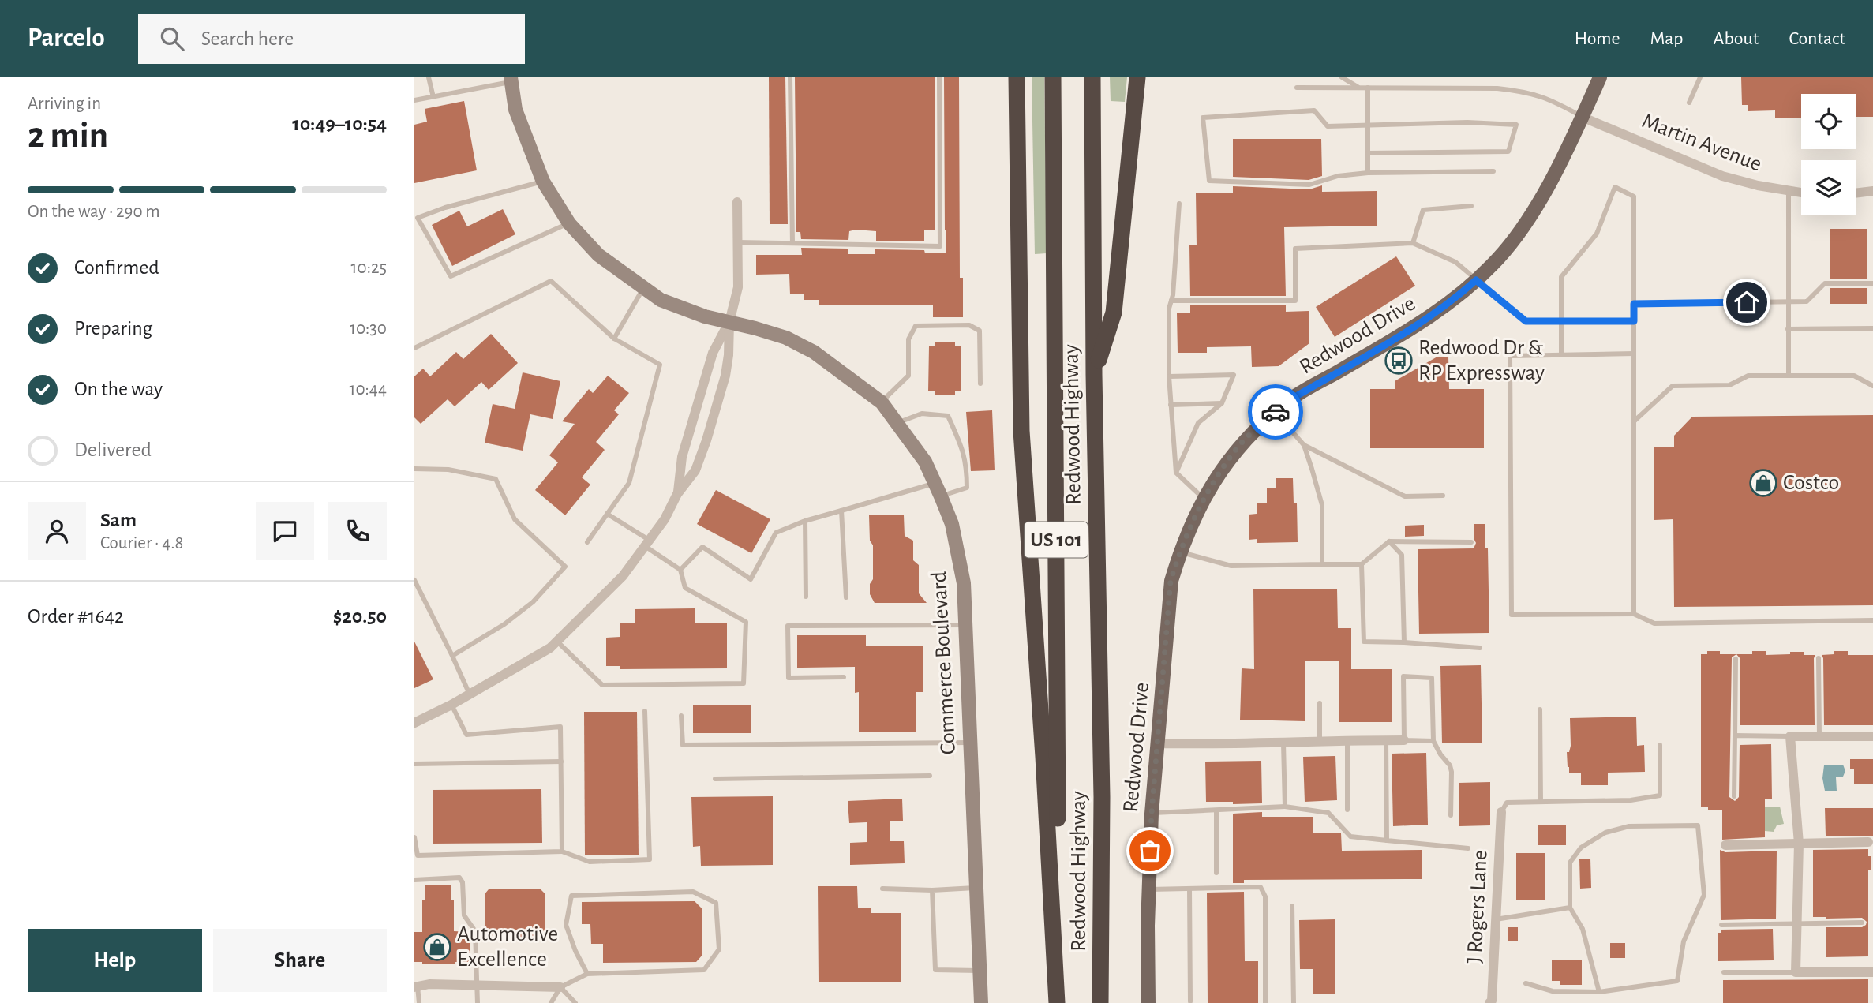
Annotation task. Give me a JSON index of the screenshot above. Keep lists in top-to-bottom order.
{
  "streets": {
    "highway": ["Redwood Highway", "US 101"],
    "main road": ["Redwood Drive"],
    "street": ["Martin Avenue", "Commerce Boulevard", "J Rogers Lane"]
  },
  "crossings": [
    ["Martin Avenue", "Redwood Drive"]
  ],
  "places": {
    "bus stop": ["Redwood Dr & RP Expressway"],
    "shop": ["Costco", "Automotive Excellence"]
  },
  "page": {
    "header": "Parcelo",
    "search": "Search here",
    "nav": [
      "Home",
      "Map",
      "About",
      "Contact"
    ],
    "heading": ["2 min", "Arriving in", "10:49–10:54"],
    "panel": [
      "Sam",
      "Courier · 4.8",
      "Order #1642",
      "$20.50"
    ],
    "bar": "On the way · 290 m",
    "list": [
      ["Confirmed", "10:25"],
      ["Preparing", "10:30"],
      ["On the way", "10:44"],
      "Delivered"
    ],
    "buttons": ["Help", "Share"]
  }
}
